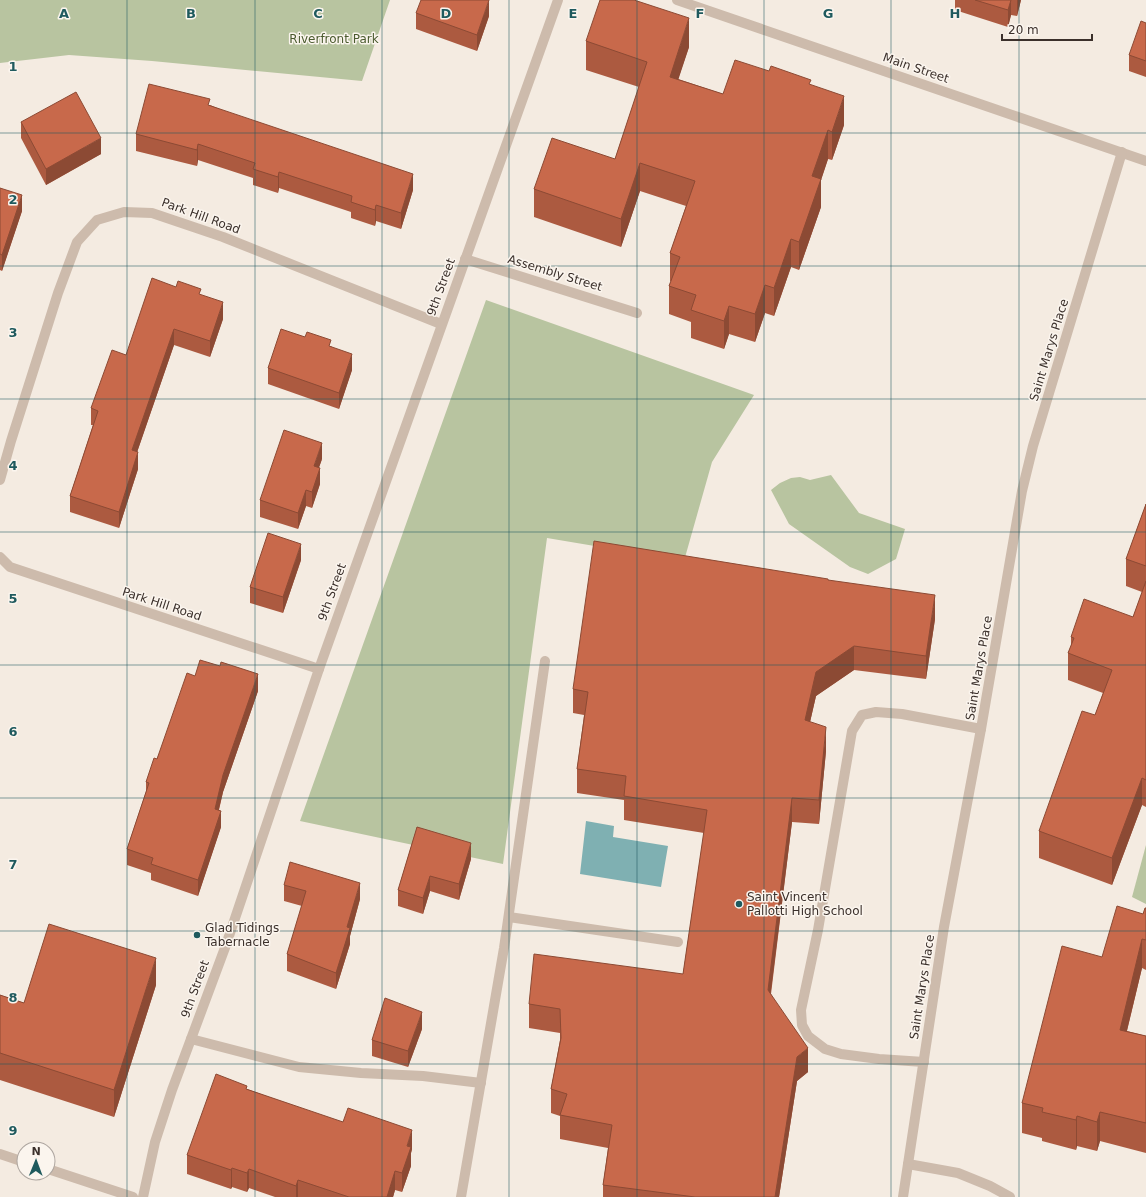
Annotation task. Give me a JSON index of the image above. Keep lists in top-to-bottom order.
{
  "streets": {
    "street": [
      "Main Street",
      "Park Hill Road",
      "Assembly Street",
      "9th Street",
      "Saint Marys Place"
    ]
  },
  "crossings": [
    ["Main Street", "Saint Marys Place"],
    ["Park Hill Road", "9th Street"],
    ["Assembly Street", "9th Street"]
  ],
  "parks": ["Riverfront Park"],
  "places": ["Saint Vincent Pallotti High School", "Glad Tidings Tabernacle"],
  "scale_bar": "20 m",
  "north": "top",
  "grid": {
    "columns": [
      "A",
      "B",
      "C",
      "D",
      "E",
      "F",
      "G",
      "H"
    ],
    "rows": [
      "1",
      "2",
      "3",
      "4",
      "5",
      "6",
      "7",
      "8",
      "9"
    ]
  }
}
